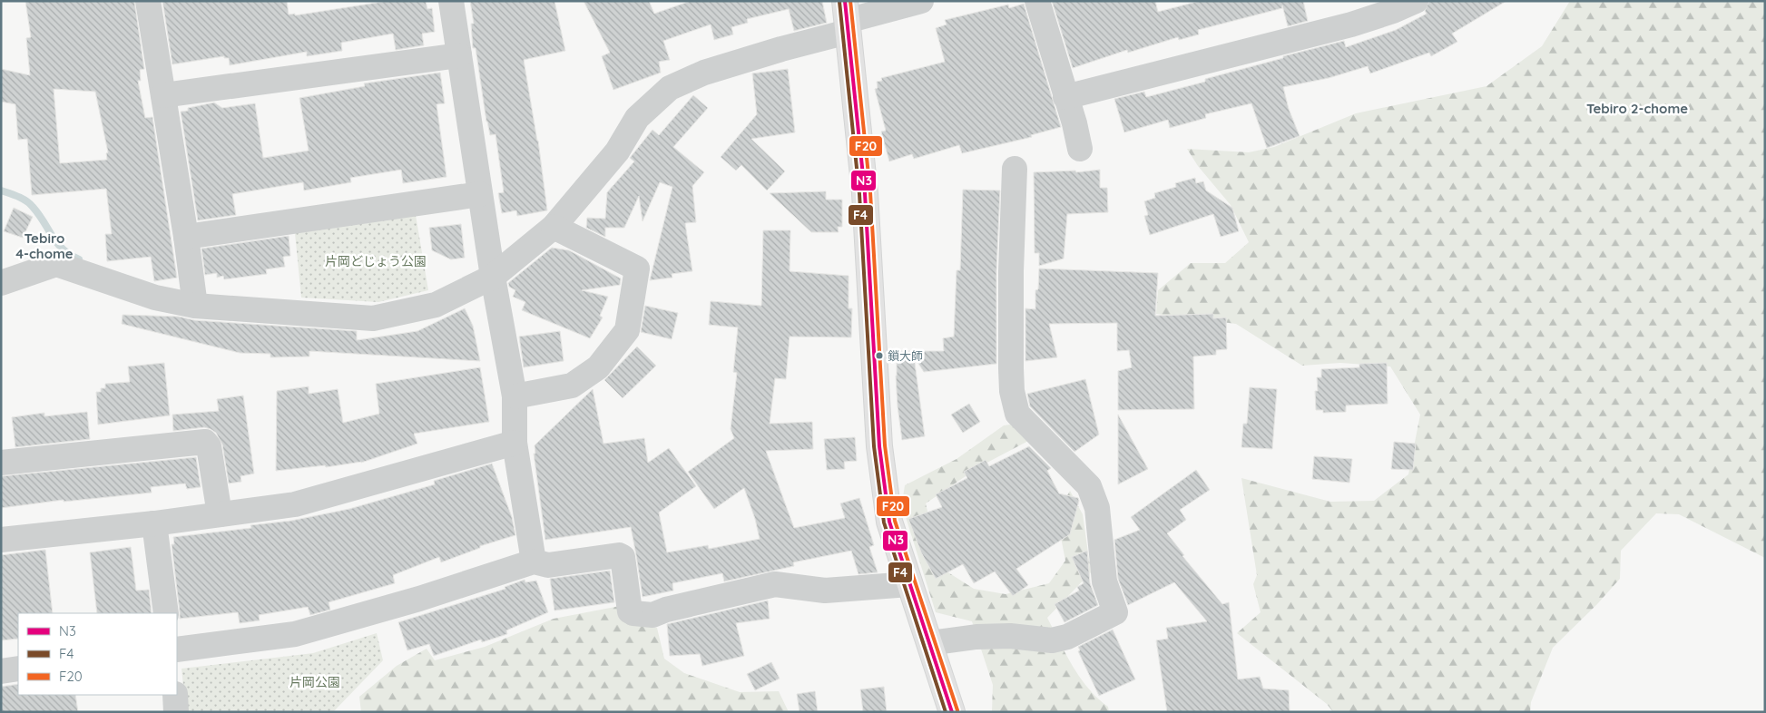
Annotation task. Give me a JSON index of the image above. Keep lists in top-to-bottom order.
{
  "districts": ["Tebiro 2-chome", "Tebiro 4-chome"],
  "parks": ["片岡どじょう公園", "片岡公園"],
  "places": ["鎖大師"],
  "lines": ["transit line N3", "transit line F20", "transit line F4"],
  "legend": ["N3", "F4", "F20"]
}
